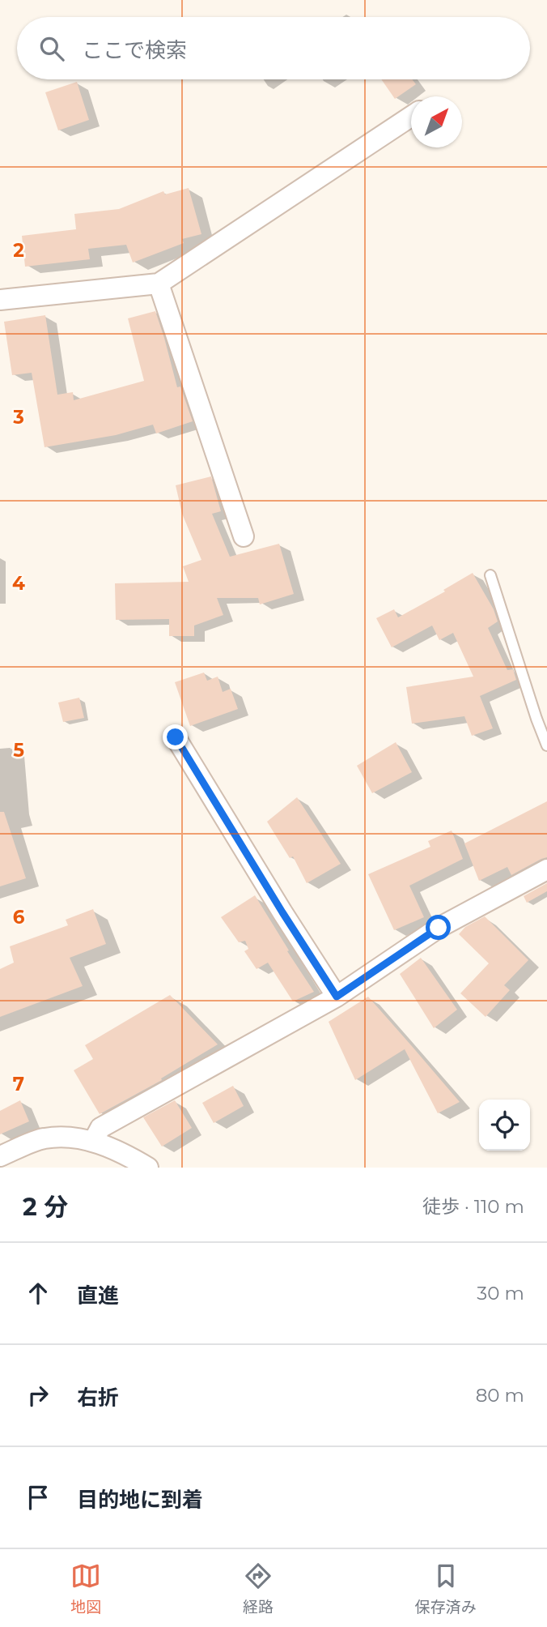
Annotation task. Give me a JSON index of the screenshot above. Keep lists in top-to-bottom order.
{
  "north": "top right",
  "page": {
    "search": "ここで検索",
    "heading": ["2 分", "徒歩 · 110 m"],
    "list": [
      ["直進", "30 m"],
      ["右折", "80 m"],
      "目的地に到着"
    ],
    "nav": ["地図", "経路", "保存済み"]
  },
  "grid": {
    "rows": [
      "2",
      "3",
      "4",
      "5",
      "6",
      "7"
    ]
  }
}
